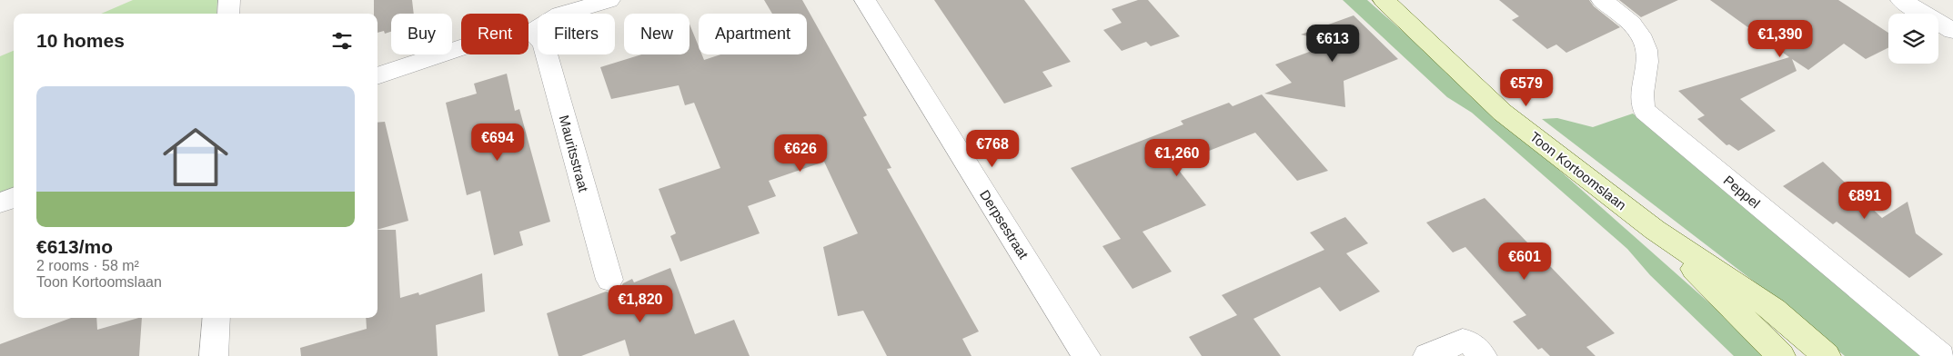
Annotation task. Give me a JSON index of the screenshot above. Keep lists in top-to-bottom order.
{
  "streets": {
    "street": [
      "Mauritsstraat",
      "Toon Kortoomslaan",
      "Peppel",
      "Derpsestraat"
    ]
  },
  "page": {
    "chip": [
      "Buy",
      "Rent",
      "Filters",
      "New",
      "Apartment"
    ],
    "heading": "10 homes",
    "price": [
      "€1,390",
      "€613",
      "€579",
      "€694",
      "€768",
      "€626",
      "€1,260",
      "€891",
      "€601",
      "€1,820"
    ],
    "list": [
      {
        "name": "€613/mo",
        "note": "2 rooms · 58 m² · Toon Kortoomslaan"
      }
    ]
  }
}
